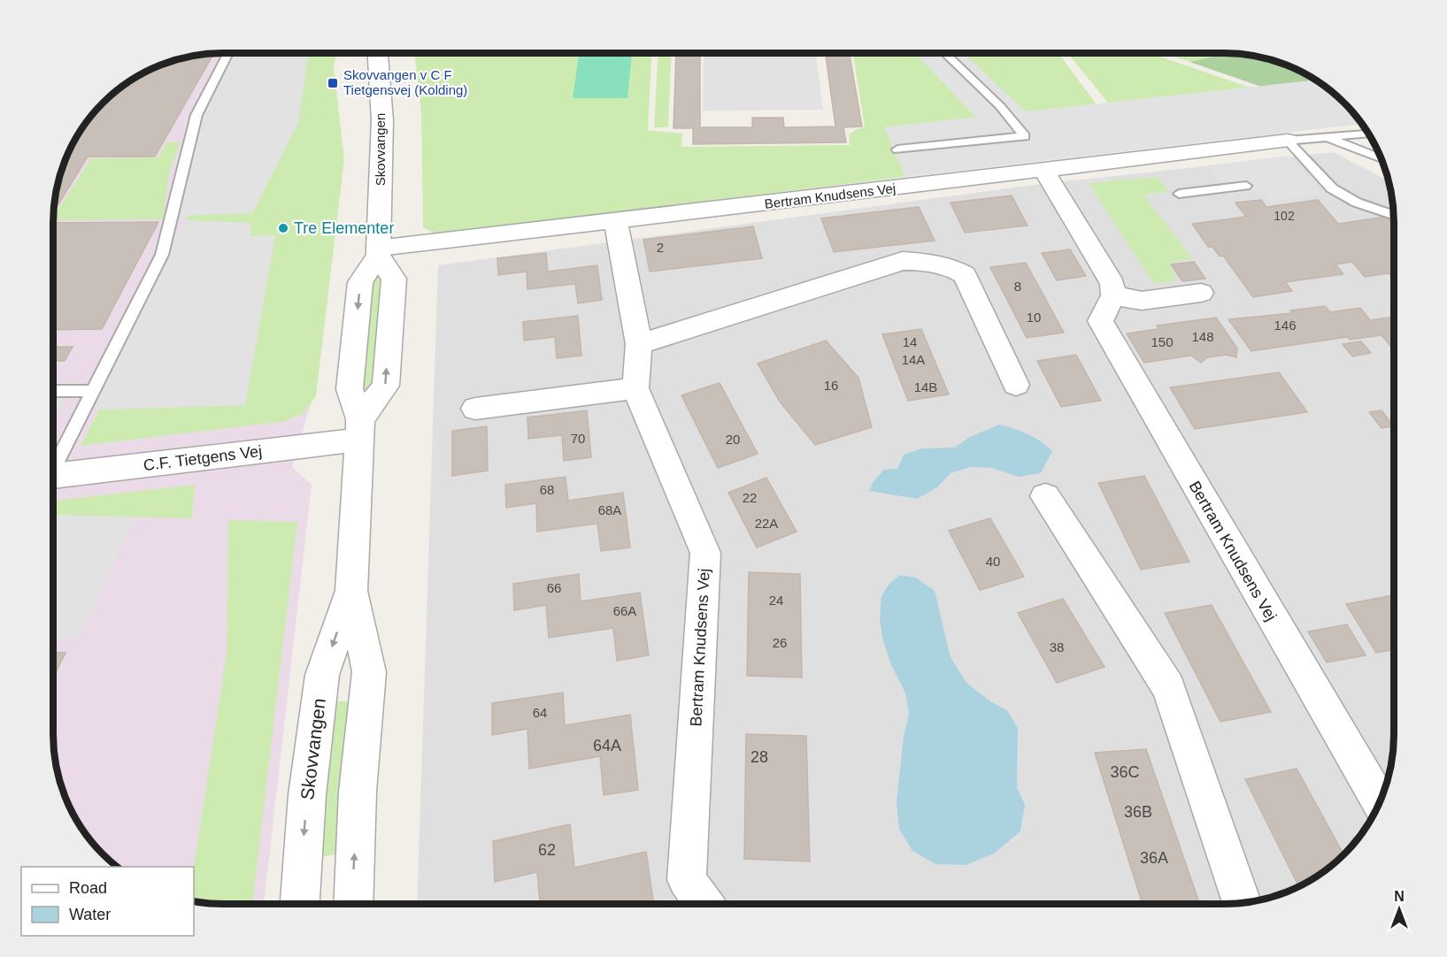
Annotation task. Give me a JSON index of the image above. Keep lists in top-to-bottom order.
{
  "streets": {
    "street": ["Skovvangen", "Bertram Knudsens Vej", "C.F. Tietgens Vej"]
  },
  "crossings": [
    ["Skovvangen", "Bertram Knudsens Vej"],
    ["Skovvangen", "C.F. Tietgens Vej"]
  ],
  "places": {
    "transit": ["Skovvangen v C F Tietgensvej (Kolding)"],
    "other": ["Tre Elementer"]
  },
  "house_numbers": [
    "102",
    "2",
    "8",
    "10",
    "146",
    "148",
    "14",
    "150",
    "14A",
    "16",
    "14B",
    "70",
    "20",
    "68",
    "22",
    "68A",
    "22A",
    "40",
    "66",
    "24",
    "66A",
    "26",
    "38",
    "64",
    "64A",
    "28",
    "36C",
    "36B",
    "62",
    "36A"
  ],
  "legend": ["Road", "Water"],
  "north": "top"
}
